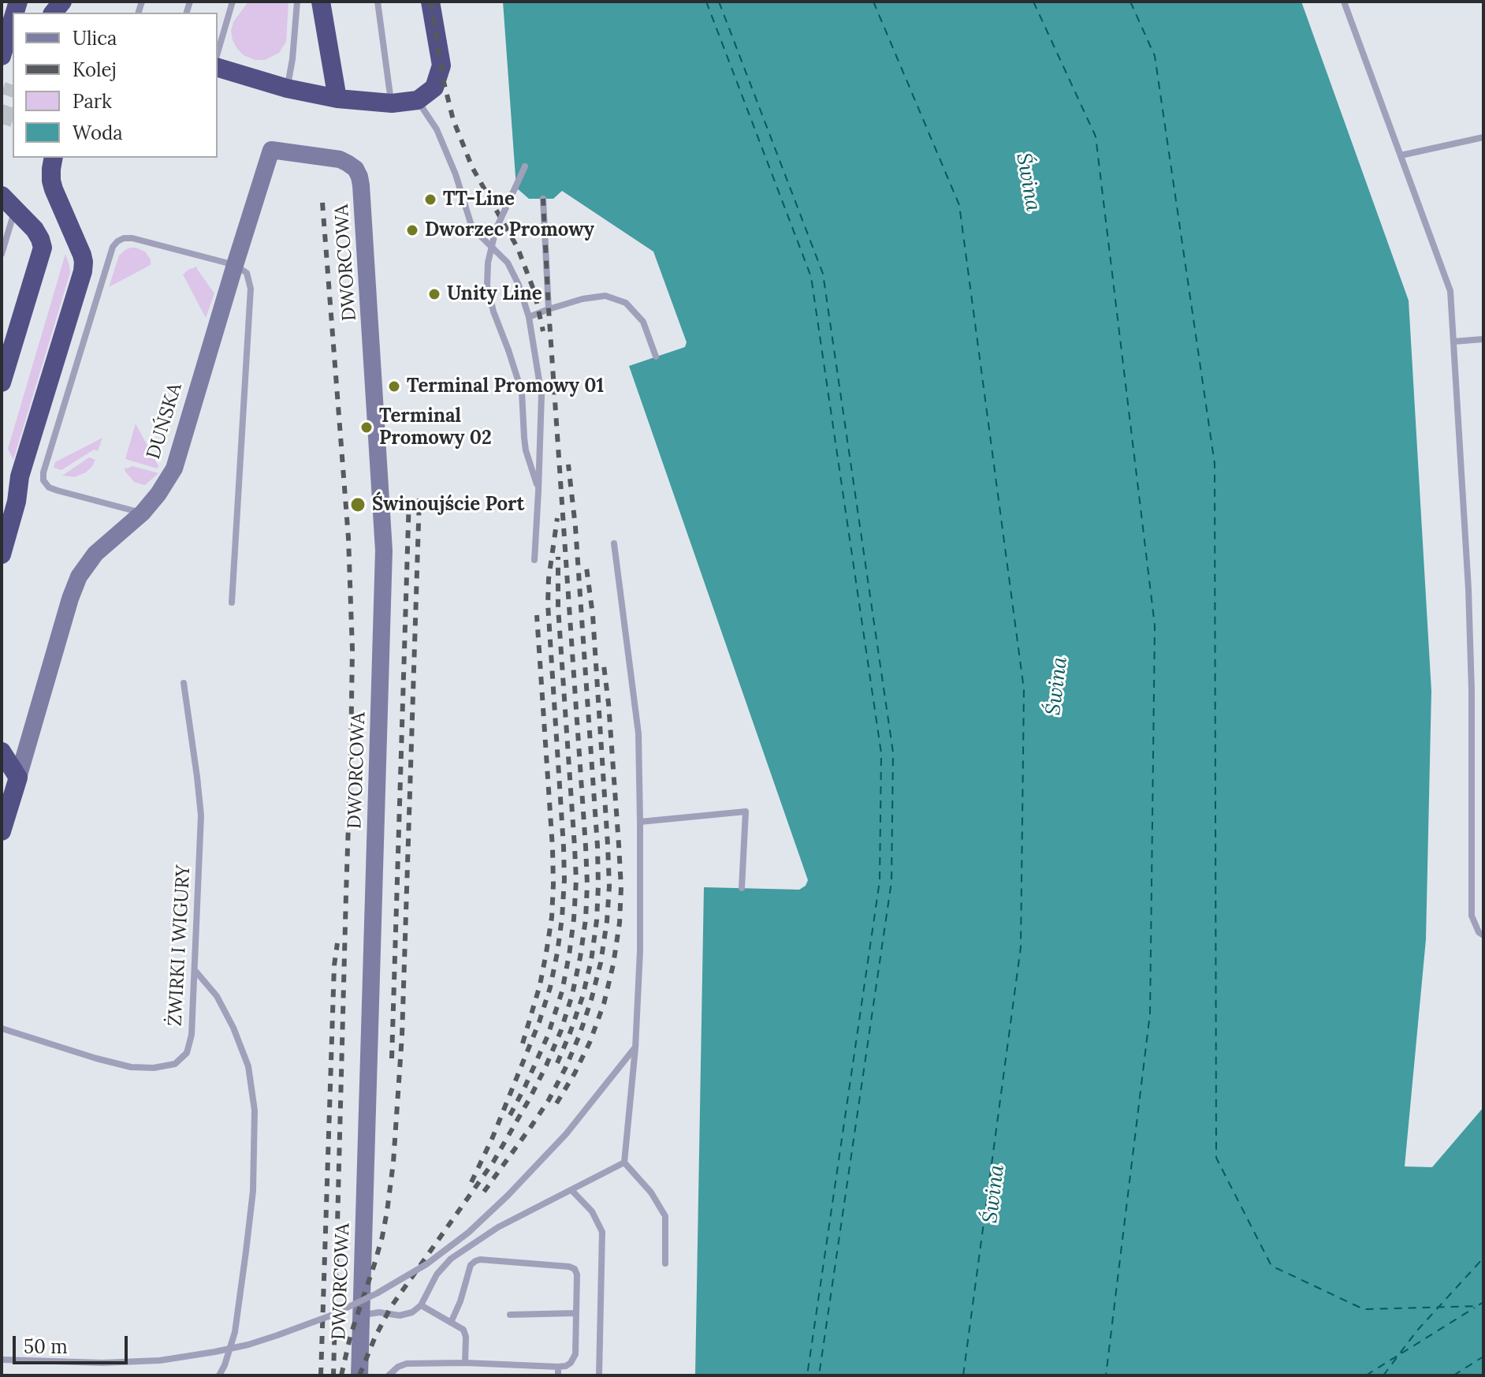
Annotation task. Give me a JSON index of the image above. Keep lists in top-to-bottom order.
{
  "streets": {
    "highway": ["DUŃSKA"],
    "street": ["DWORCOWA"],
    "lane": ["ŻWIRKI I WIGURY"]
  },
  "crossings": [
    ["DWORCOWA", "DUŃSKA"]
  ],
  "water": ["Świna"],
  "places": [
    "TT-Line",
    "Dworzec Promowy",
    "Unity Line",
    "Terminal Promowy 01",
    "Terminal Promowy 02",
    "Świnoujście Port"
  ],
  "legend": [
    "Ulica",
    "Kolej",
    "Park",
    "Woda"
  ],
  "scale_bar": "50 m"
}
